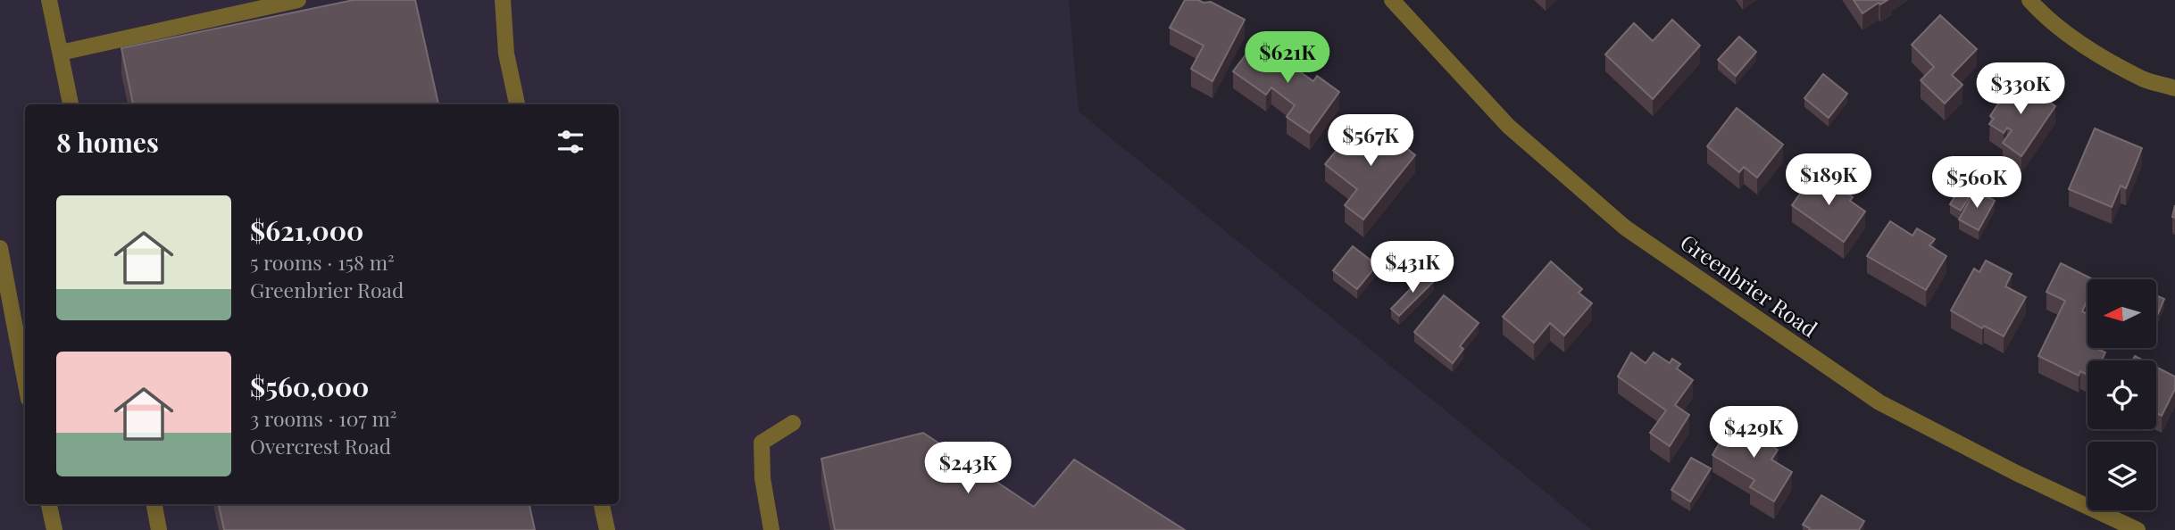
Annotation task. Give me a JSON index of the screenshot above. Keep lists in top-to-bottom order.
{
  "streets": {
    "street": ["Greenbrier Road"]
  },
  "north": "left",
  "page": {
    "price": [
      "$621K",
      "$330K",
      "$567K",
      "$189K",
      "$560K",
      "$431K",
      "$429K",
      "$243K"
    ],
    "heading": "8 homes",
    "list": [
      {
        "name": "$621,000",
        "note": "5 rooms · 158 m² · Greenbrier Road"
      },
      {
        "name": "$560,000",
        "note": "3 rooms · 107 m² · Overcrest Road"
      }
    ]
  }
}
